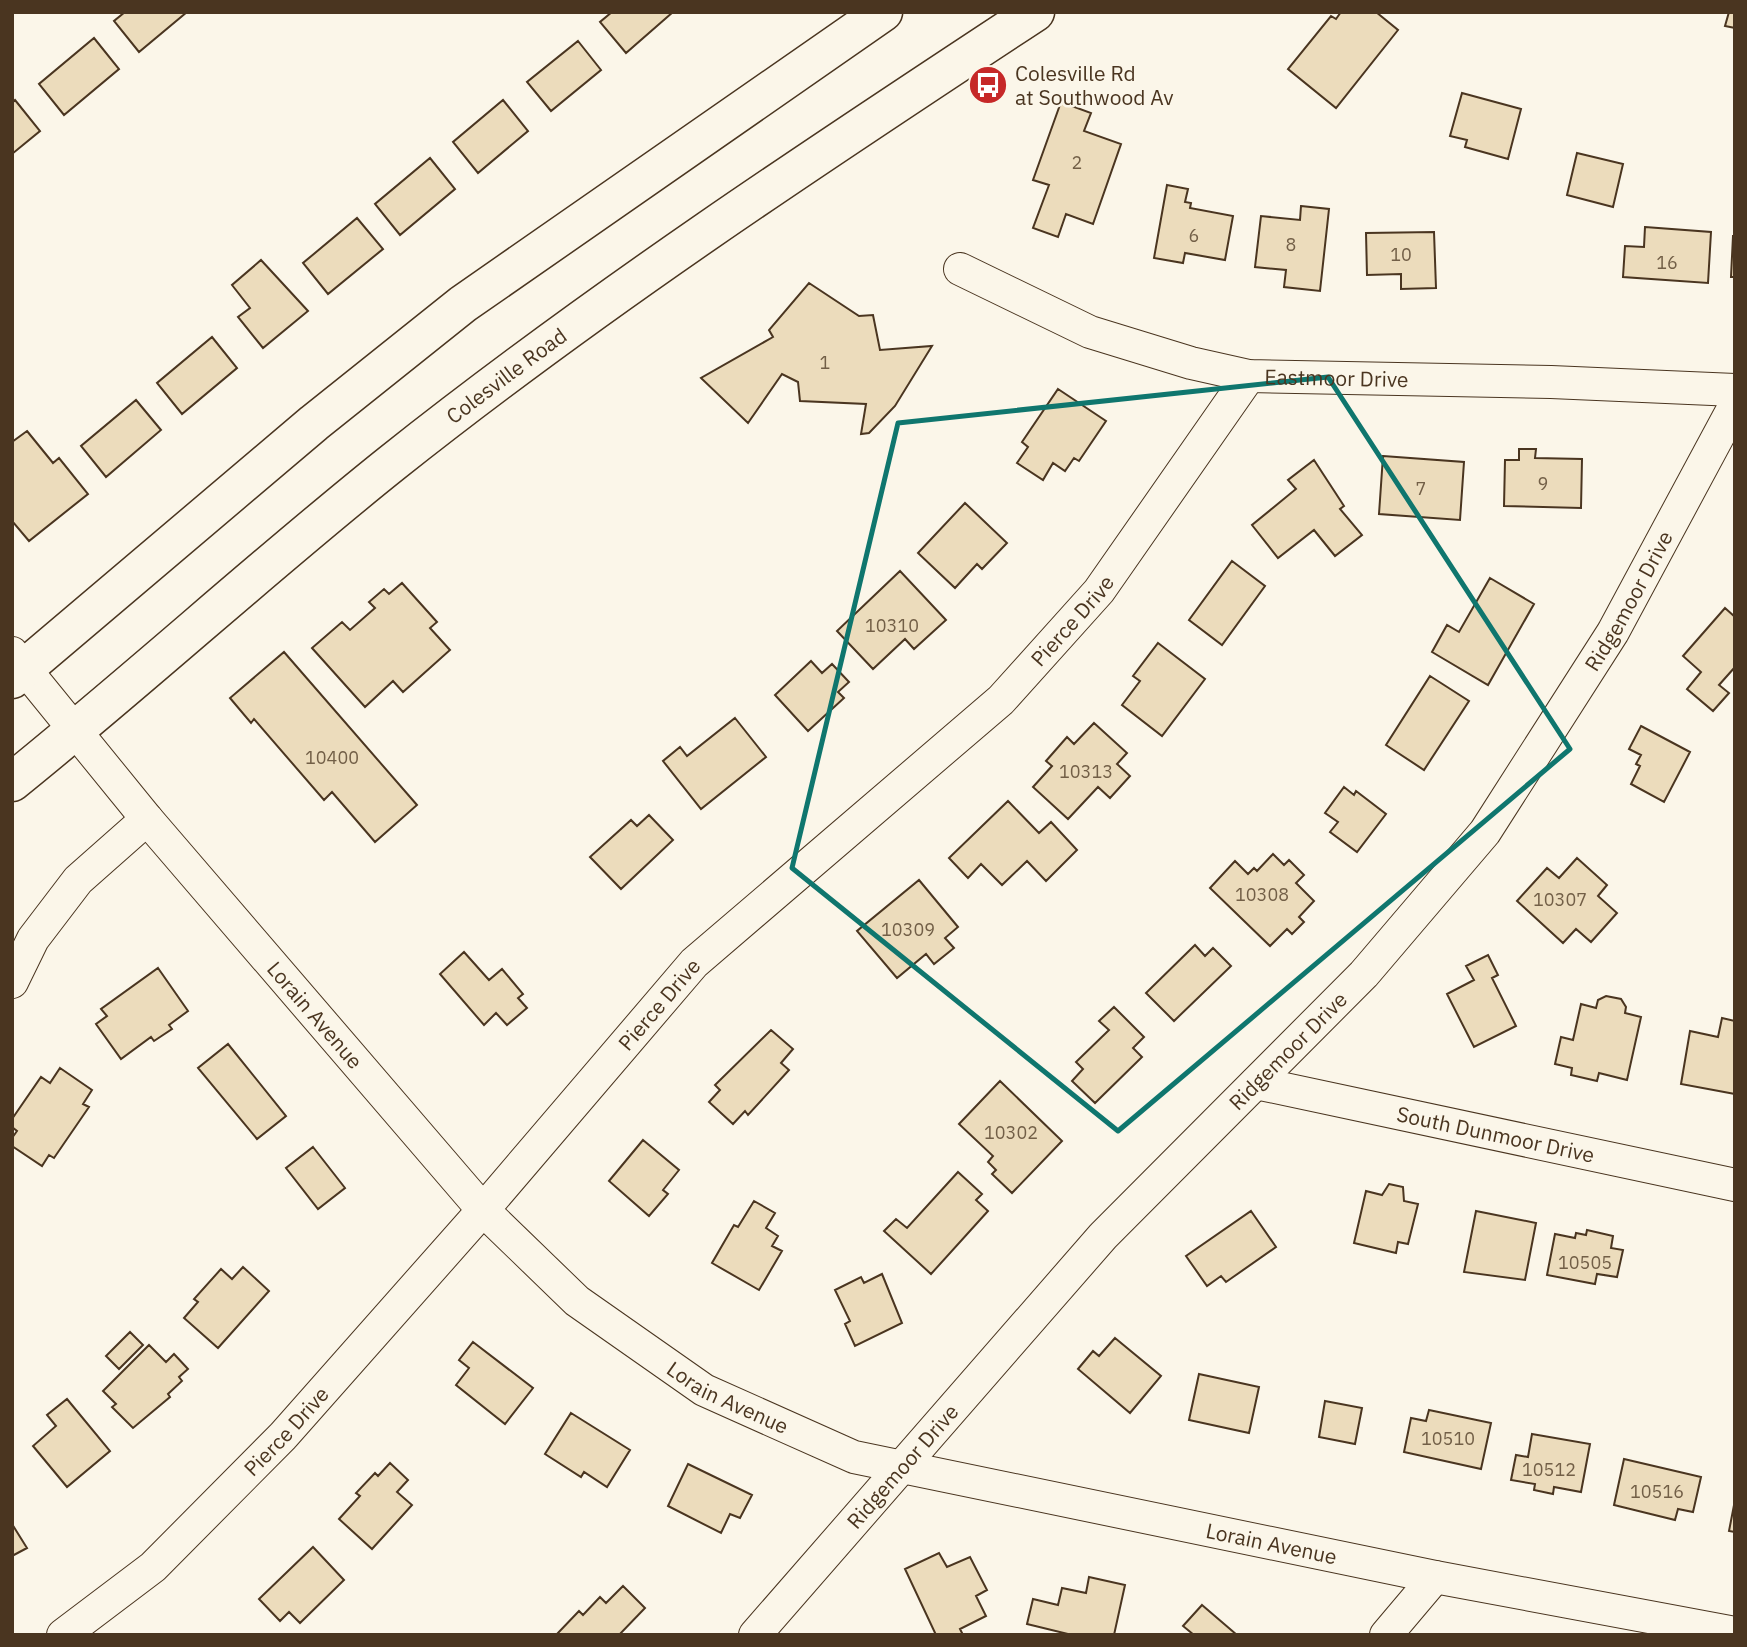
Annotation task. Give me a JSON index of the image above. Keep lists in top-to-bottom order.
{
  "streets": {
    "highway": ["Colesville Road"],
    "street": [
      "Eastmoor Drive",
      "Ridgemoor Drive",
      "Pierce Drive",
      "Lorain Avenue",
      "South Dunmoor Drive"
    ]
  },
  "crossings": [
    ["Colesville Road", "Lorain Avenue"],
    ["Eastmoor Drive", "Pierce Drive"],
    ["Ridgemoor Drive", "Lorain Avenue"],
    ["Ridgemoor Drive", "South Dunmoor Drive"],
    ["Pierce Drive", "Lorain Avenue"]
  ],
  "places": {
    "bus stop": ["Colesville Rd at Southwood Av"]
  },
  "house_numbers": [
    "2",
    "6",
    "8",
    "10",
    "16",
    "1",
    "9",
    "7",
    "10310",
    "10400",
    "10313",
    "10308",
    "10307",
    "10309",
    "10302",
    "10505",
    "10510",
    "10512",
    "10516"
  ]
}
